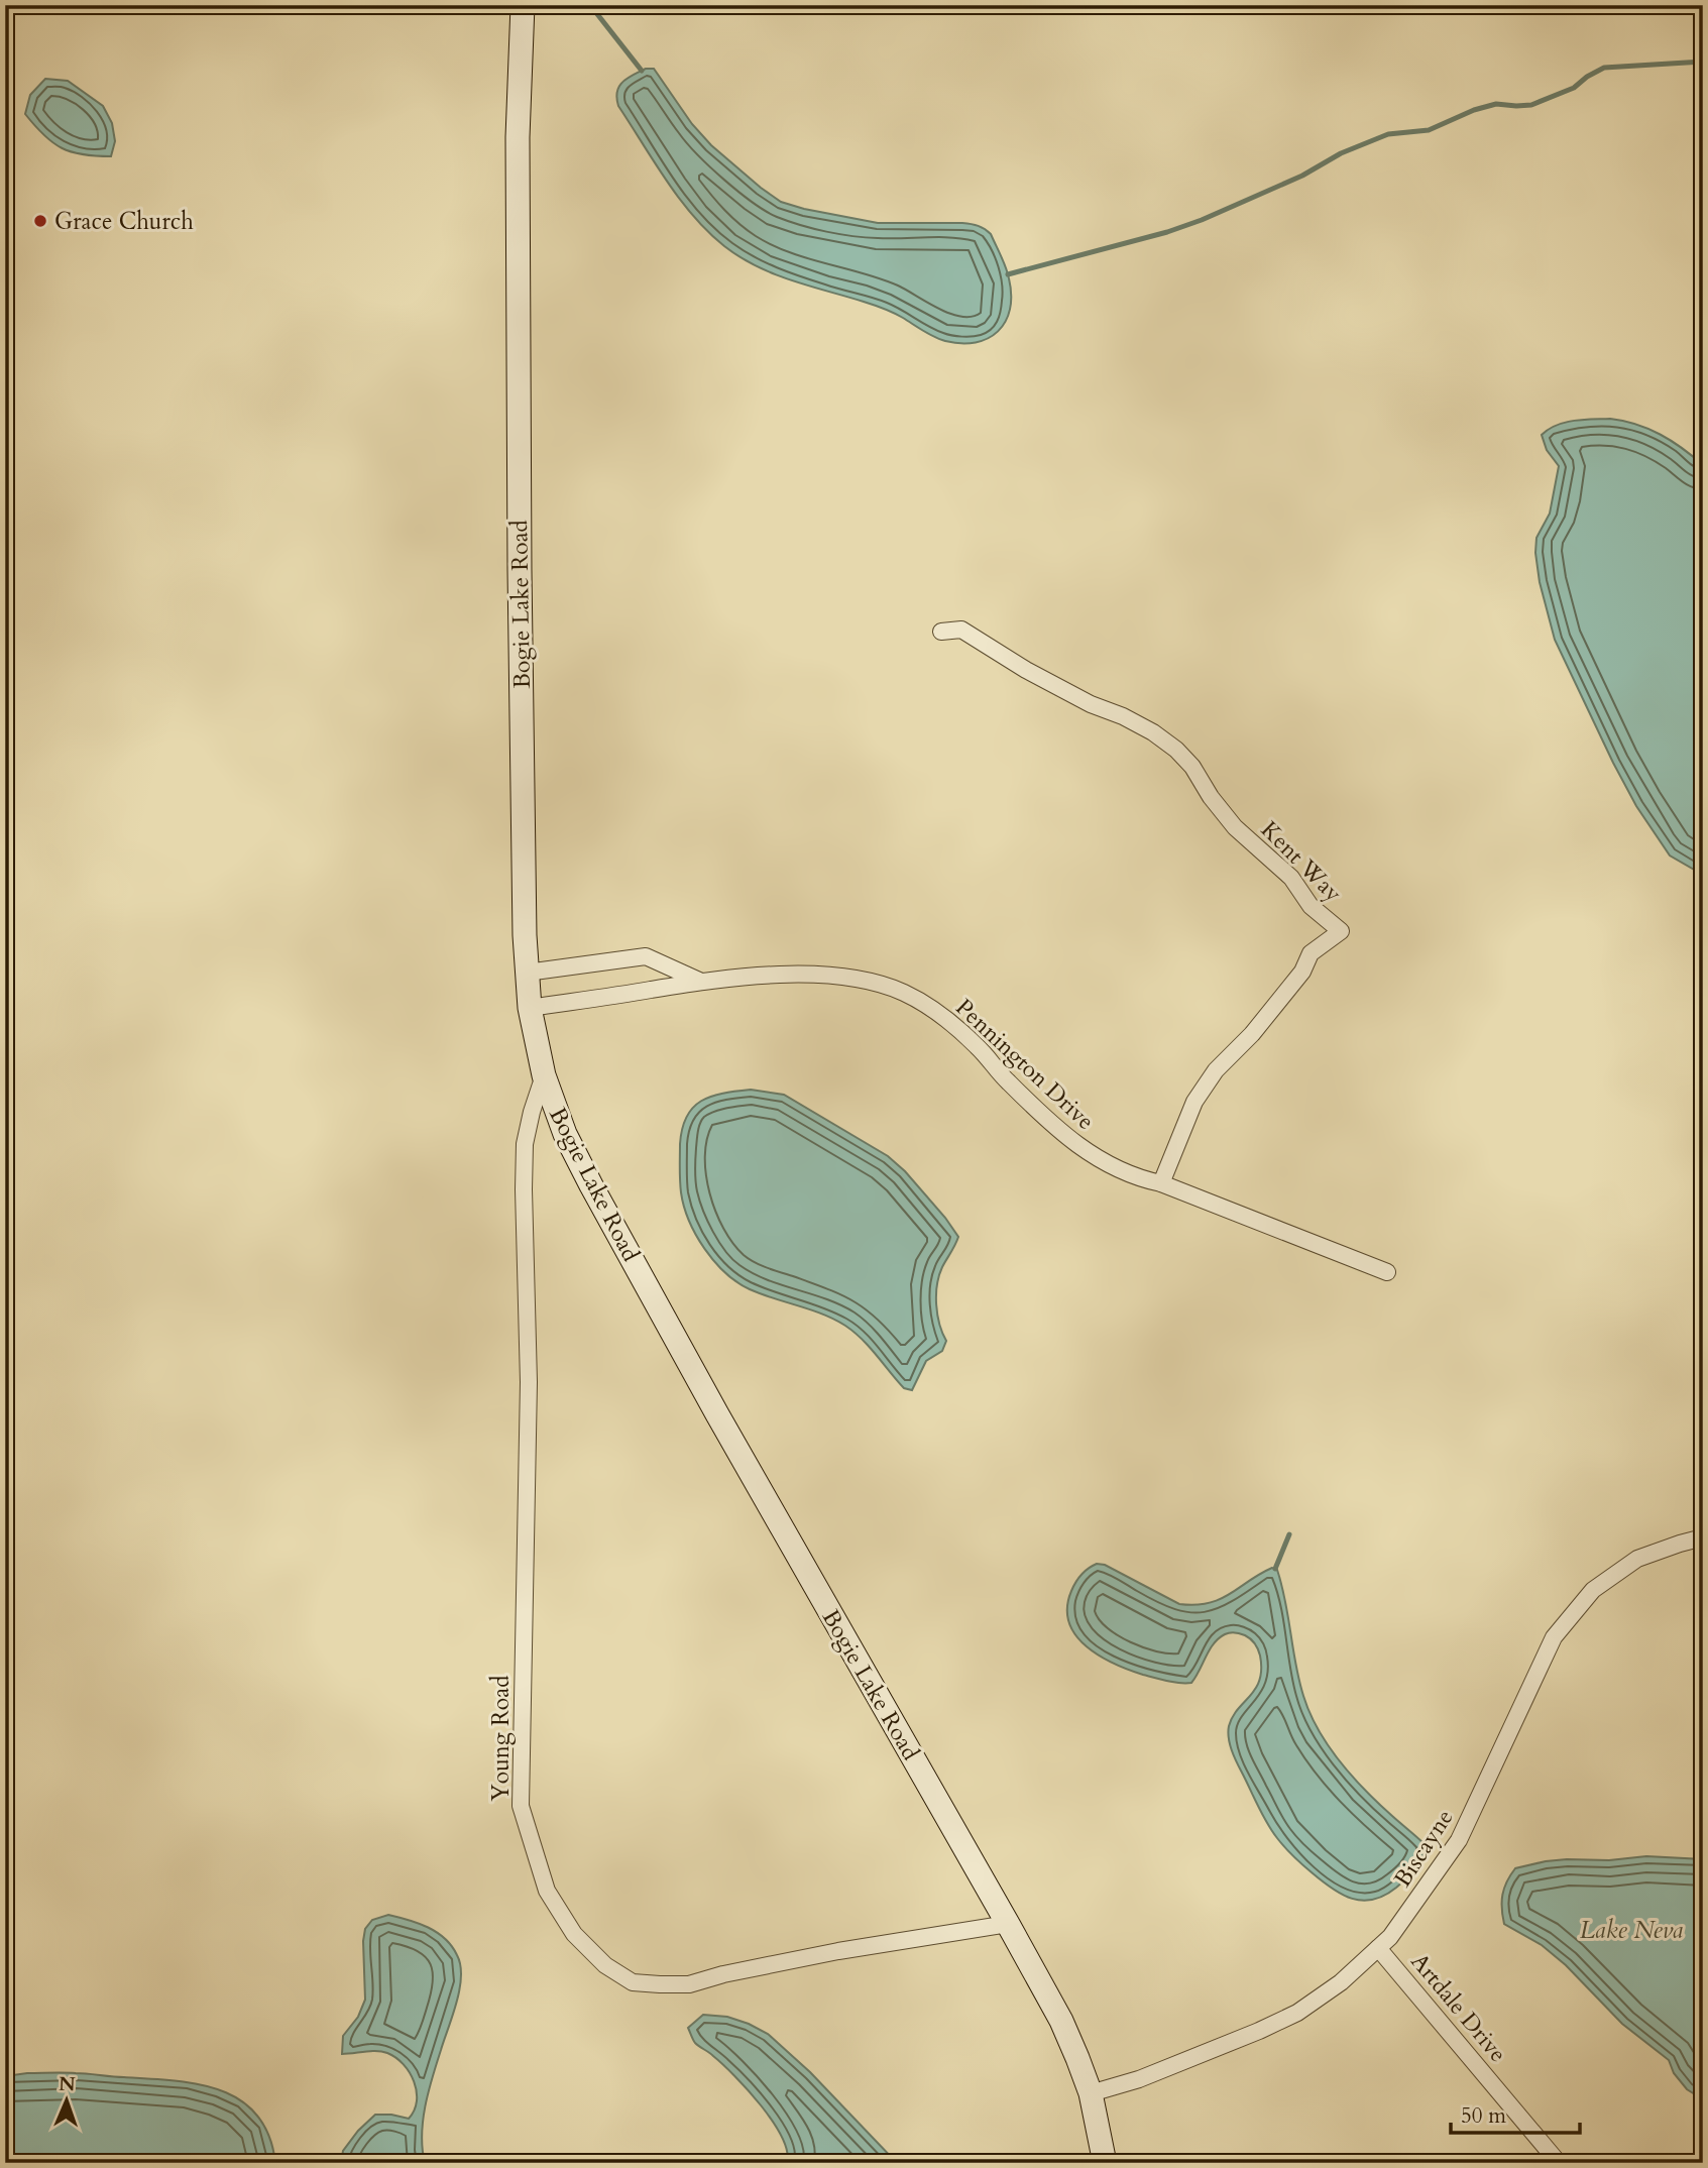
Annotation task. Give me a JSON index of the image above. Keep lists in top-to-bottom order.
{
  "streets": {
    "main road": ["Bogie Lake Road"],
    "street": [
      "Kent Way",
      "Pennington Drive",
      "Young Road",
      "Biscayne",
      "Artdale Drive"
    ]
  },
  "crossings": [
    ["Bogie Lake Road", "Pennington Drive"],
    ["Bogie Lake Road", "Young Road"],
    ["Bogie Lake Road", "Biscayne"],
    ["Kent Way", "Pennington Drive"],
    ["Biscayne", "Artdale Drive"]
  ],
  "water": ["Lake Neva"],
  "places": ["Grace Church"],
  "scale_bar": "50 m",
  "north": "top"
}
